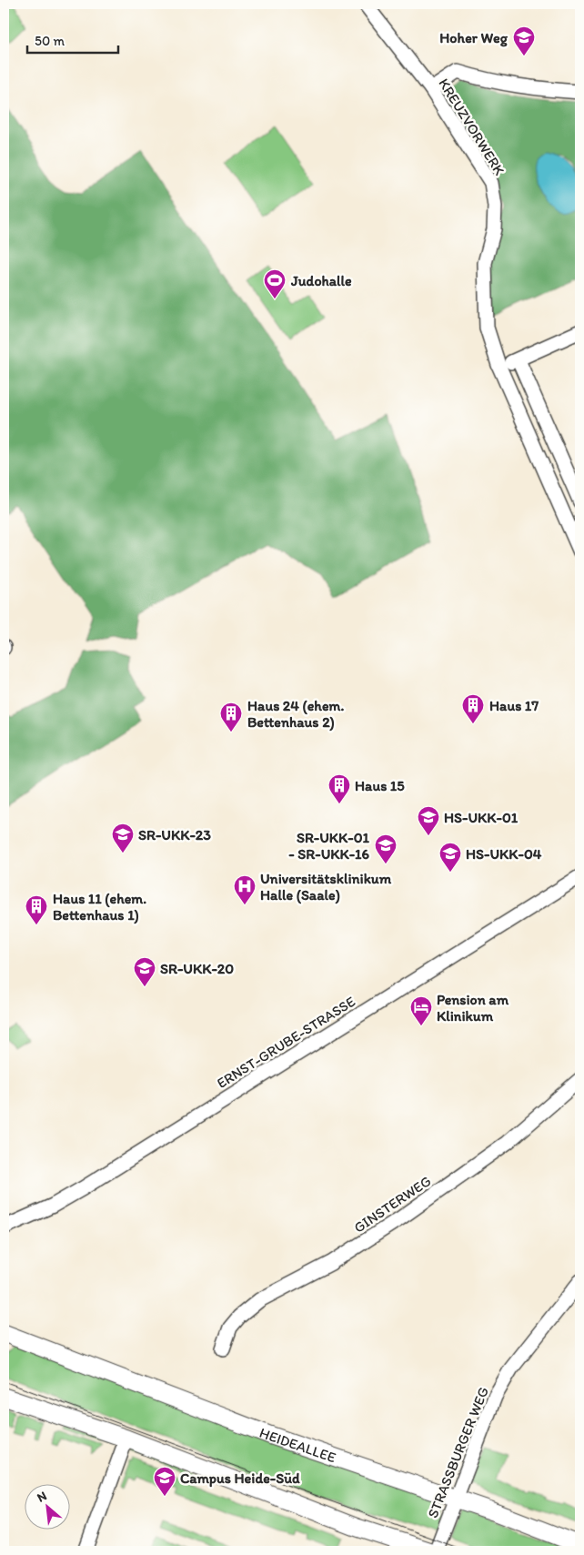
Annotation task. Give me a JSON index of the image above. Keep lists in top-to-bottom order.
{
  "streets": {
    "main road": ["HEIDEALLEE"],
    "street": [
      "KREUZVORWERK",
      "ERNST-GRUBE-STRASSE",
      "GINSTERWEG",
      "STRASSBURGER WEG"
    ]
  },
  "crossings": [
    ["HEIDEALLEE", "STRASSBURGER WEG"]
  ],
  "places": {
    "school or university": [
      "Hoher Weg",
      "HS-UKK-01",
      "SR-UKK-23",
      "SR-UKK-01 - SR-UKK-16",
      "HS-UKK-04",
      "SR-UKK-20",
      "Campus Heide-Süd"
    ],
    "sports": ["Judohalle"],
    "building": [
      "Haus 17",
      "Haus 24 (ehem. Bettenhaus 2)",
      "Haus 15",
      "Haus 11 (ehem. Bettenhaus 1)"
    ],
    "hospital": ["Universitätsklinikum Halle (Saale)"],
    "hotel": ["Pension am Klinikum"]
  },
  "scale_bar": "50 m",
  "north": "top left"
}
